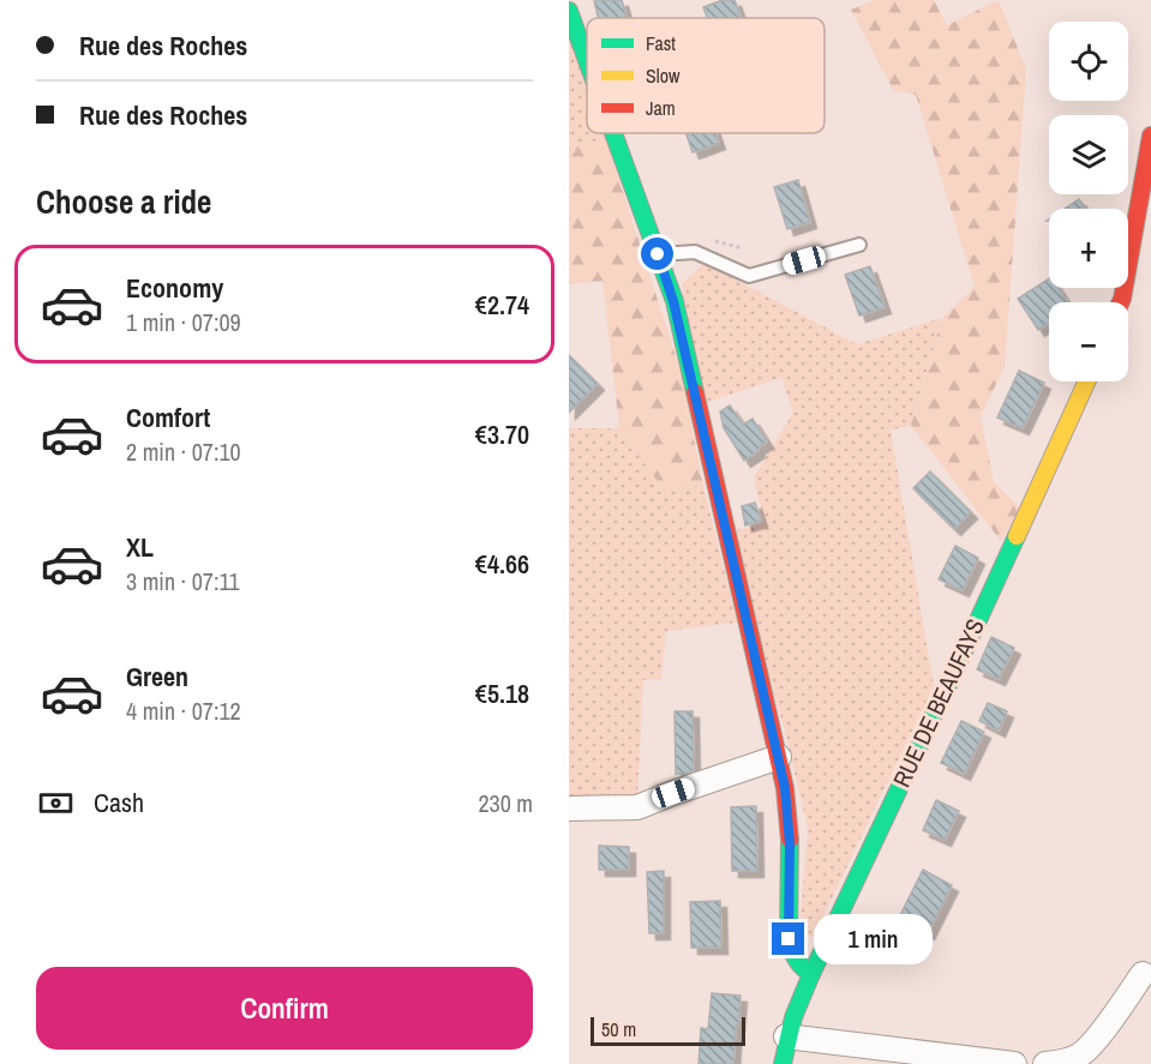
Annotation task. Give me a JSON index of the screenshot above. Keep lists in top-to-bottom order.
{
  "streets": {
    "street": ["RUE DE BEAUFAYS"]
  },
  "legend": ["Fast", "Slow", "Jam"],
  "scale_bar": "50 m",
  "page": {
    "banner": ["Rue des Roches", "Rue des Roches"],
    "map_buttons": ["+", "−"],
    "heading": "Choose a ride",
    "list": [
      {
        "name": "Economy",
        "note": "1 min · 07:09",
        "value": "€2.74"
      },
      {
        "name": "Comfort",
        "note": "2 min · 07:10",
        "value": "€3.70"
      },
      {
        "name": "XL",
        "note": "3 min · 07:11",
        "value": "€4.66"
      },
      {
        "name": "Green",
        "note": "4 min · 07:12",
        "value": "€5.18"
      }
    ],
    "pay": ["Cash", "230 m"],
    "bubble": "1 min",
    "buttons": "Confirm",
    "scale": "50 m"
  }
}
